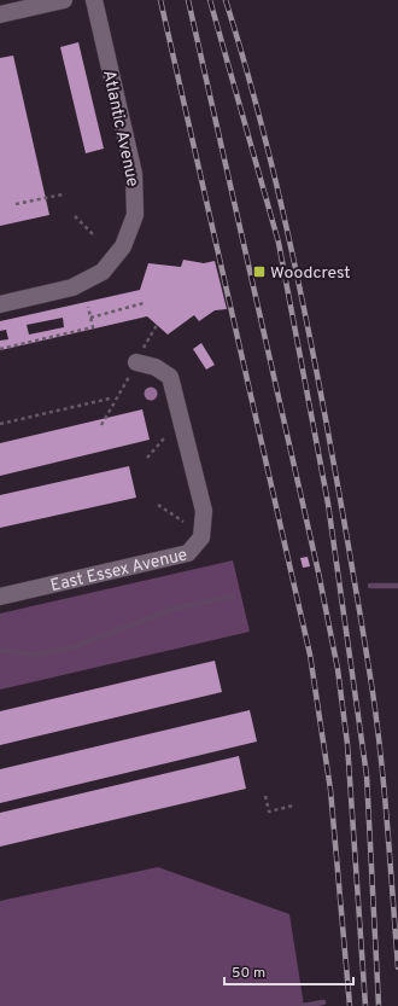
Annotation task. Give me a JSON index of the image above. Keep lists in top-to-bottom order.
{
  "streets": {
    "lane": ["Atlantic Avenue", "East Essex Avenue"]
  },
  "places": {
    "transit": ["Woodcrest"]
  },
  "scale_bar": "50 m"
}
